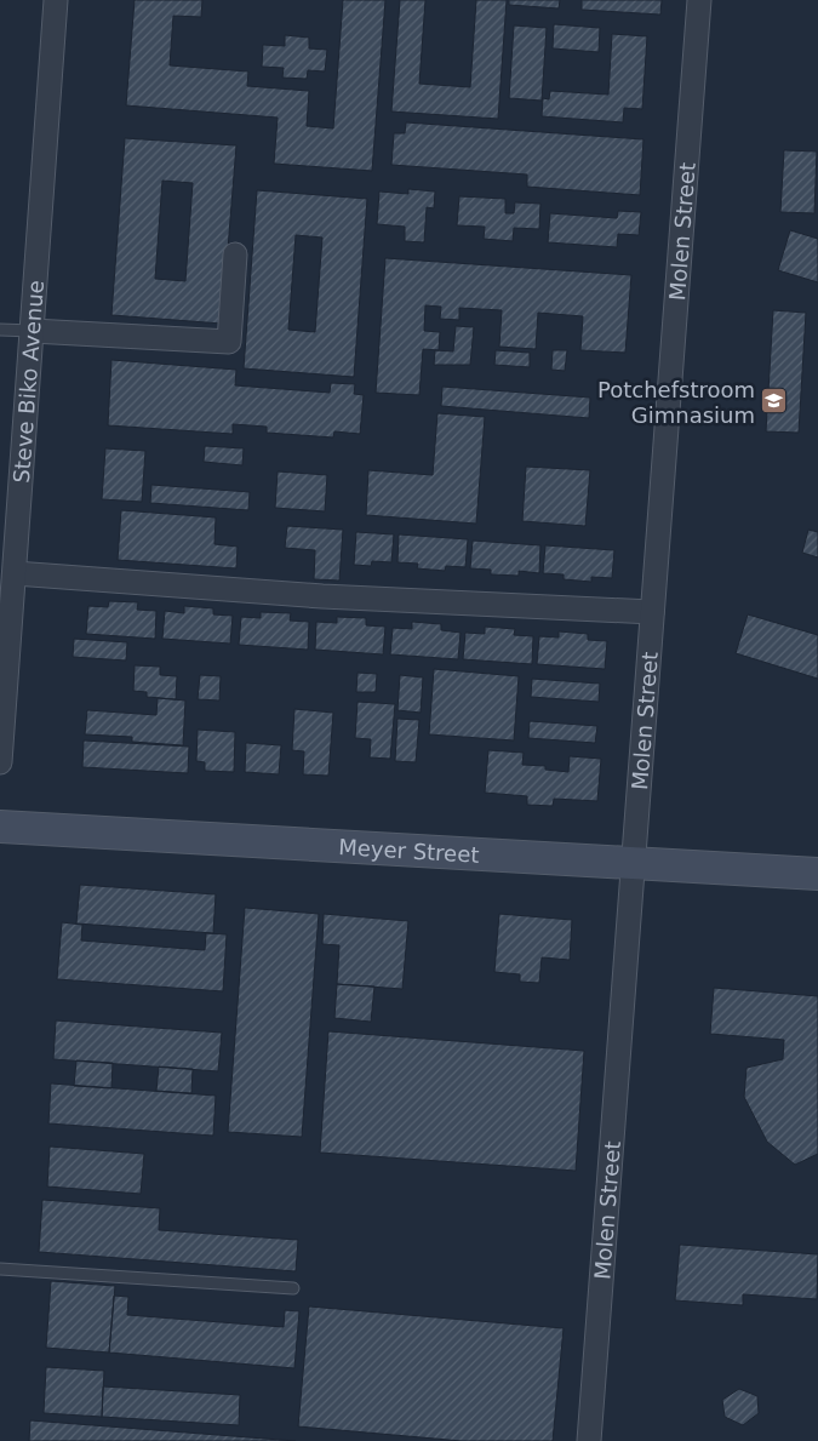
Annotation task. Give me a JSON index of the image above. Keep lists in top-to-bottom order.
{
  "streets": {
    "street": ["Molen Street", "Steve Biko Avenue", "Meyer Street"]
  },
  "crossings": [
    ["Molen Street", "Meyer Street"]
  ],
  "places": {
    "school or university": ["Potchefstroom Gimnasium"]
  }
}
